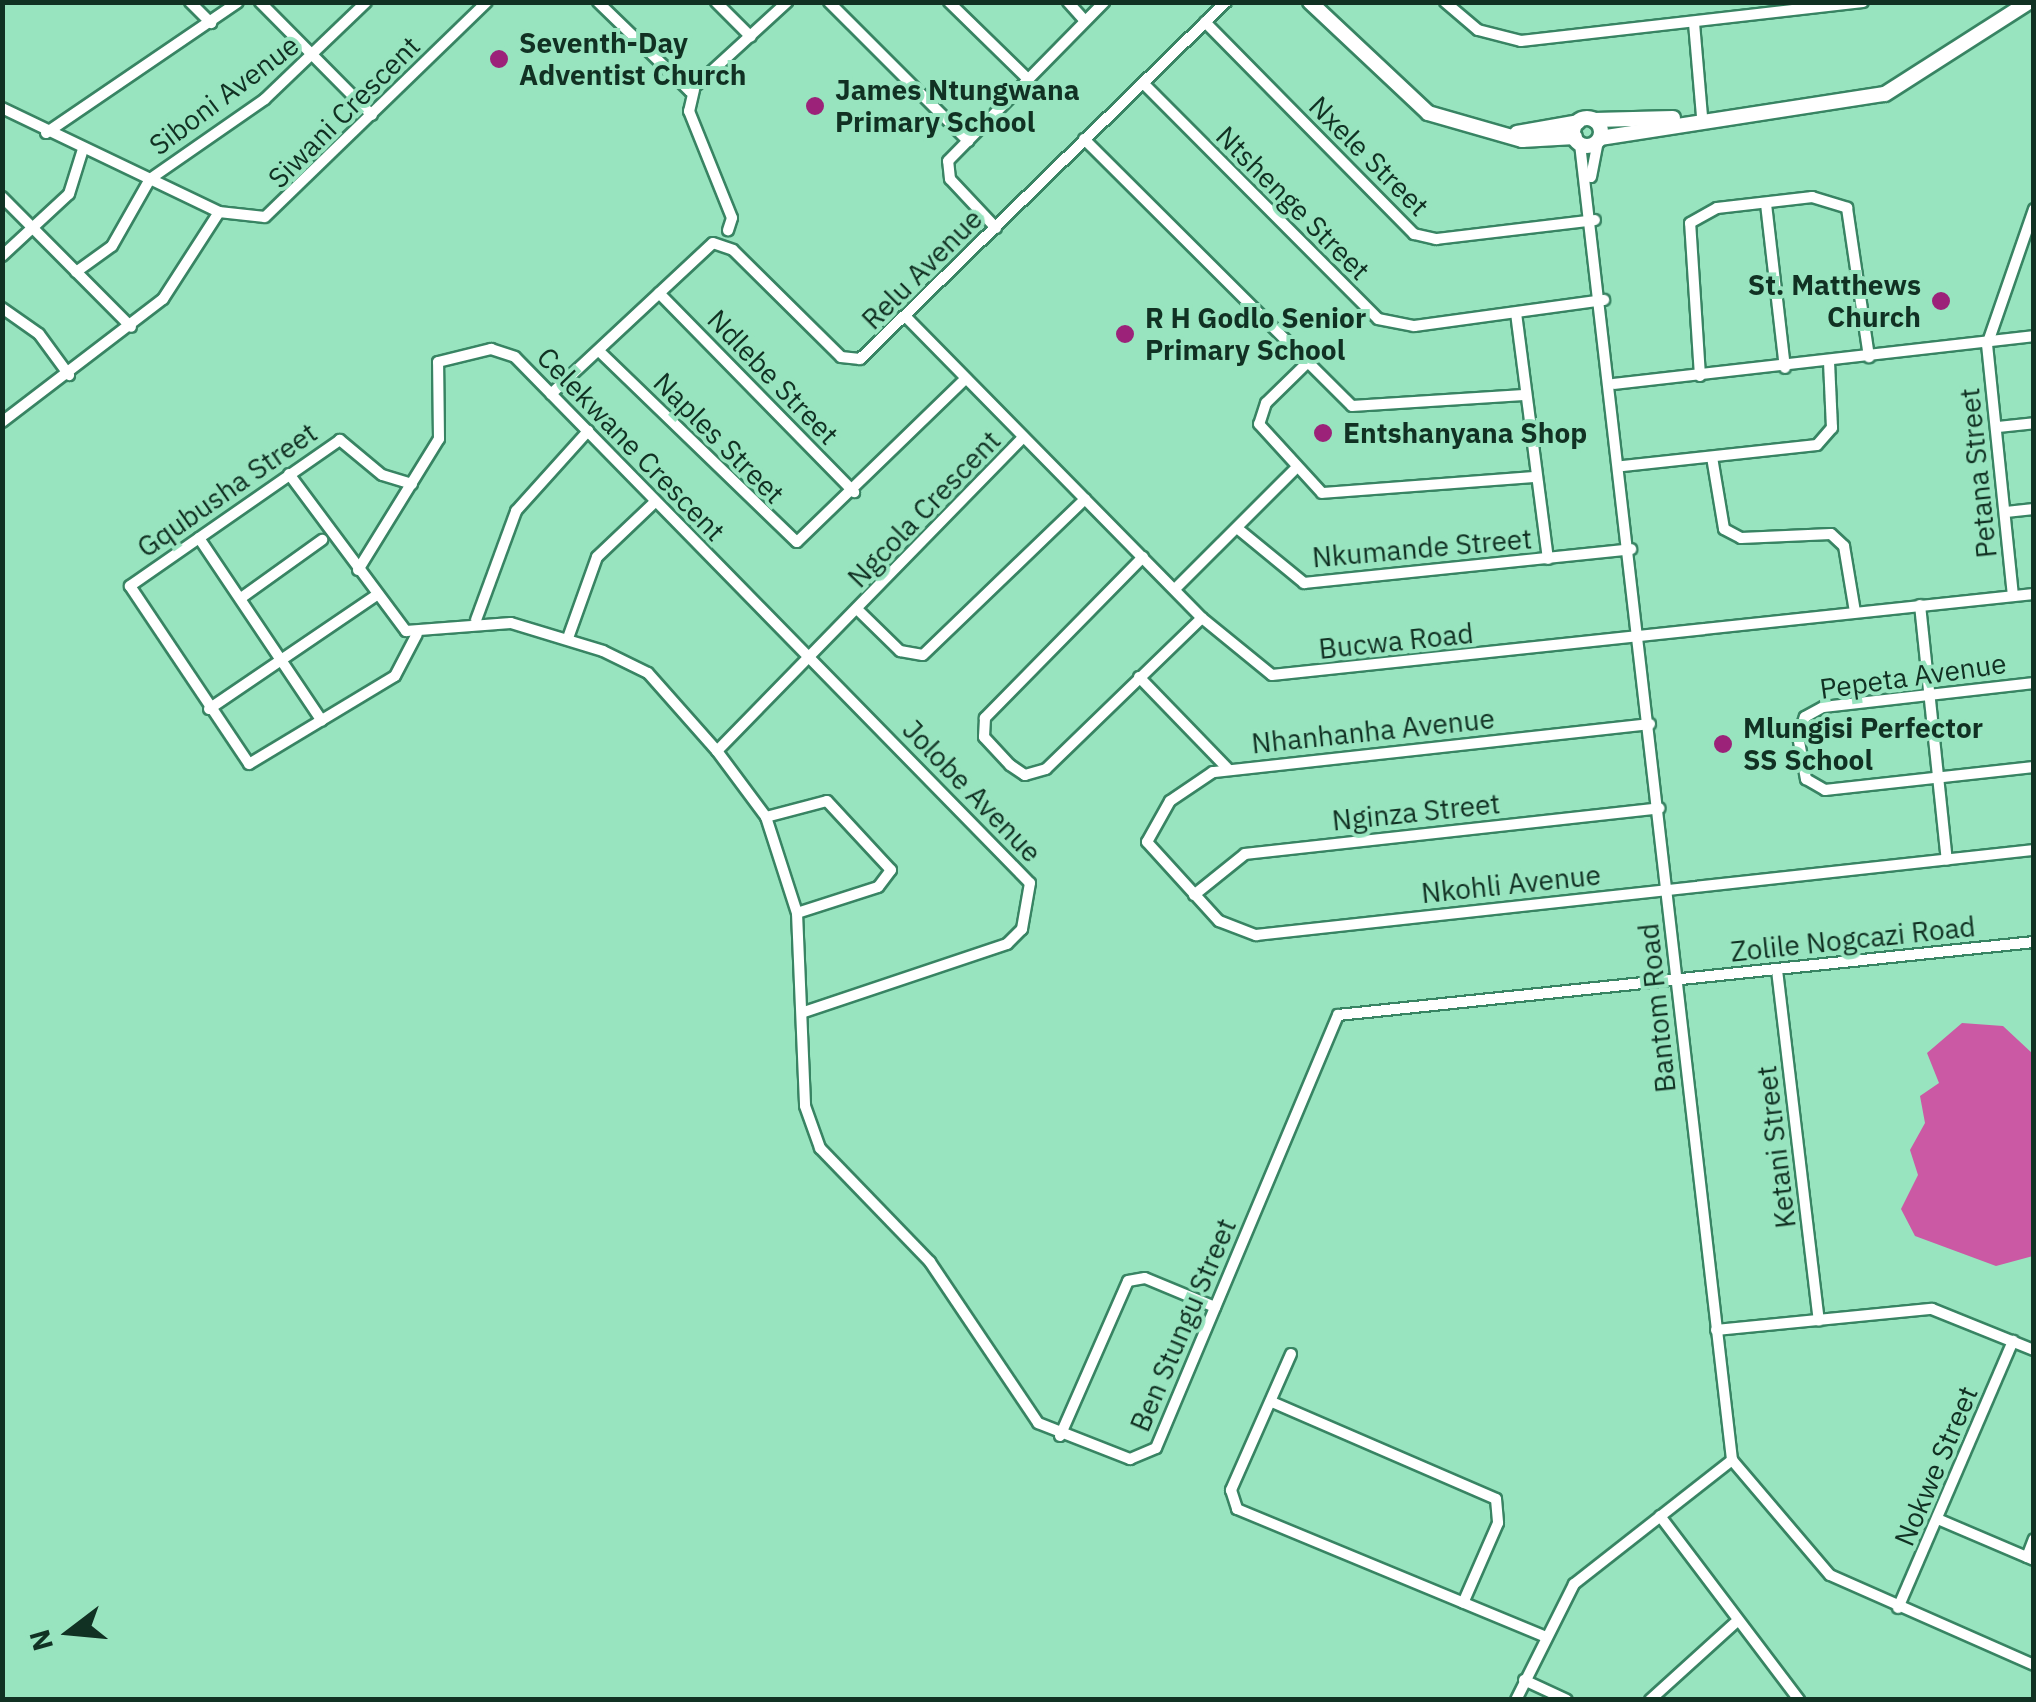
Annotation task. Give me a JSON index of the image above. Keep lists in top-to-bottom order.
{
  "streets": {
    "street": [
      "Siboni Avenue",
      "Siwani Crescent",
      "Nxele Street",
      "Ntshenge Street",
      "Relu Avenue",
      "Ndlebe Street",
      "Naples Street",
      "Celekwane Crescent",
      "Petana Street",
      "Gqubusha Street",
      "Ngcola Crescent",
      "Nkumande Street",
      "Bucwa Road",
      "Pepeta Avenue",
      "Nhanhanha Avenue",
      "Jolobe Avenue",
      "Nginza Street",
      "Nkohli Avenue",
      "Zolile Nogcazi Road",
      "Bantom Road",
      "Ketani Street",
      "Ben Stungu Street",
      "Nokwe Street"
    ]
  },
  "crossings": [
    ["Siboni Avenue", "Siwani Crescent"],
    ["Nxele Street", "Relu Avenue"],
    ["Nxele Street", "Bantom Road"],
    ["Ntshenge Street", "Relu Avenue"],
    ["Ntshenge Street", "Bantom Road"],
    ["Relu Avenue", "Ndlebe Street"],
    ["Relu Avenue", "Naples Street"],
    ["Relu Avenue", "Celekwane Crescent"],
    ["Relu Avenue", "Bucwa Road"],
    ["Ndlebe Street", "Naples Street"],
    ["Celekwane Crescent", "Gqubusha Street"],
    ["Celekwane Crescent", "Ngcola Crescent"],
    ["Celekwane Crescent", "Jolobe Avenue"],
    ["Petana Street", "Bucwa Road"],
    ["Gqubusha Street", "Ben Stungu Street"],
    ["Ngcola Crescent", "Bucwa Road"],
    ["Ngcola Crescent", "Jolobe Avenue"],
    ["Ngcola Crescent", "Ben Stungu Street"],
    ["Nkumande Street", "Bantom Road"],
    ["Bucwa Road", "Bantom Road"],
    ["Nhanhanha Avenue", "Nkohli Avenue"],
    ["Nhanhanha Avenue", "Bantom Road"],
    ["Jolobe Avenue", "Ben Stungu Street"],
    ["Nginza Street", "Nkohli Avenue"],
    ["Nginza Street", "Bantom Road"],
    ["Nkohli Avenue", "Bantom Road"],
    ["Zolile Nogcazi Road", "Bantom Road"],
    ["Zolile Nogcazi Road", "Ketani Street"],
    ["Zolile Nogcazi Road", "Ben Stungu Street"],
    ["Bantom Road", "Ben Stungu Street"]
  ],
  "places": [
    "Seventh-Day Adventist Church",
    "James Ntungwana Primary School",
    "St. Matthews Church",
    "R H Godlo Senior Primary School",
    "Entshanyana Shop",
    "Mlungisi Perfector SS School"
  ],
  "north": "left"
}
